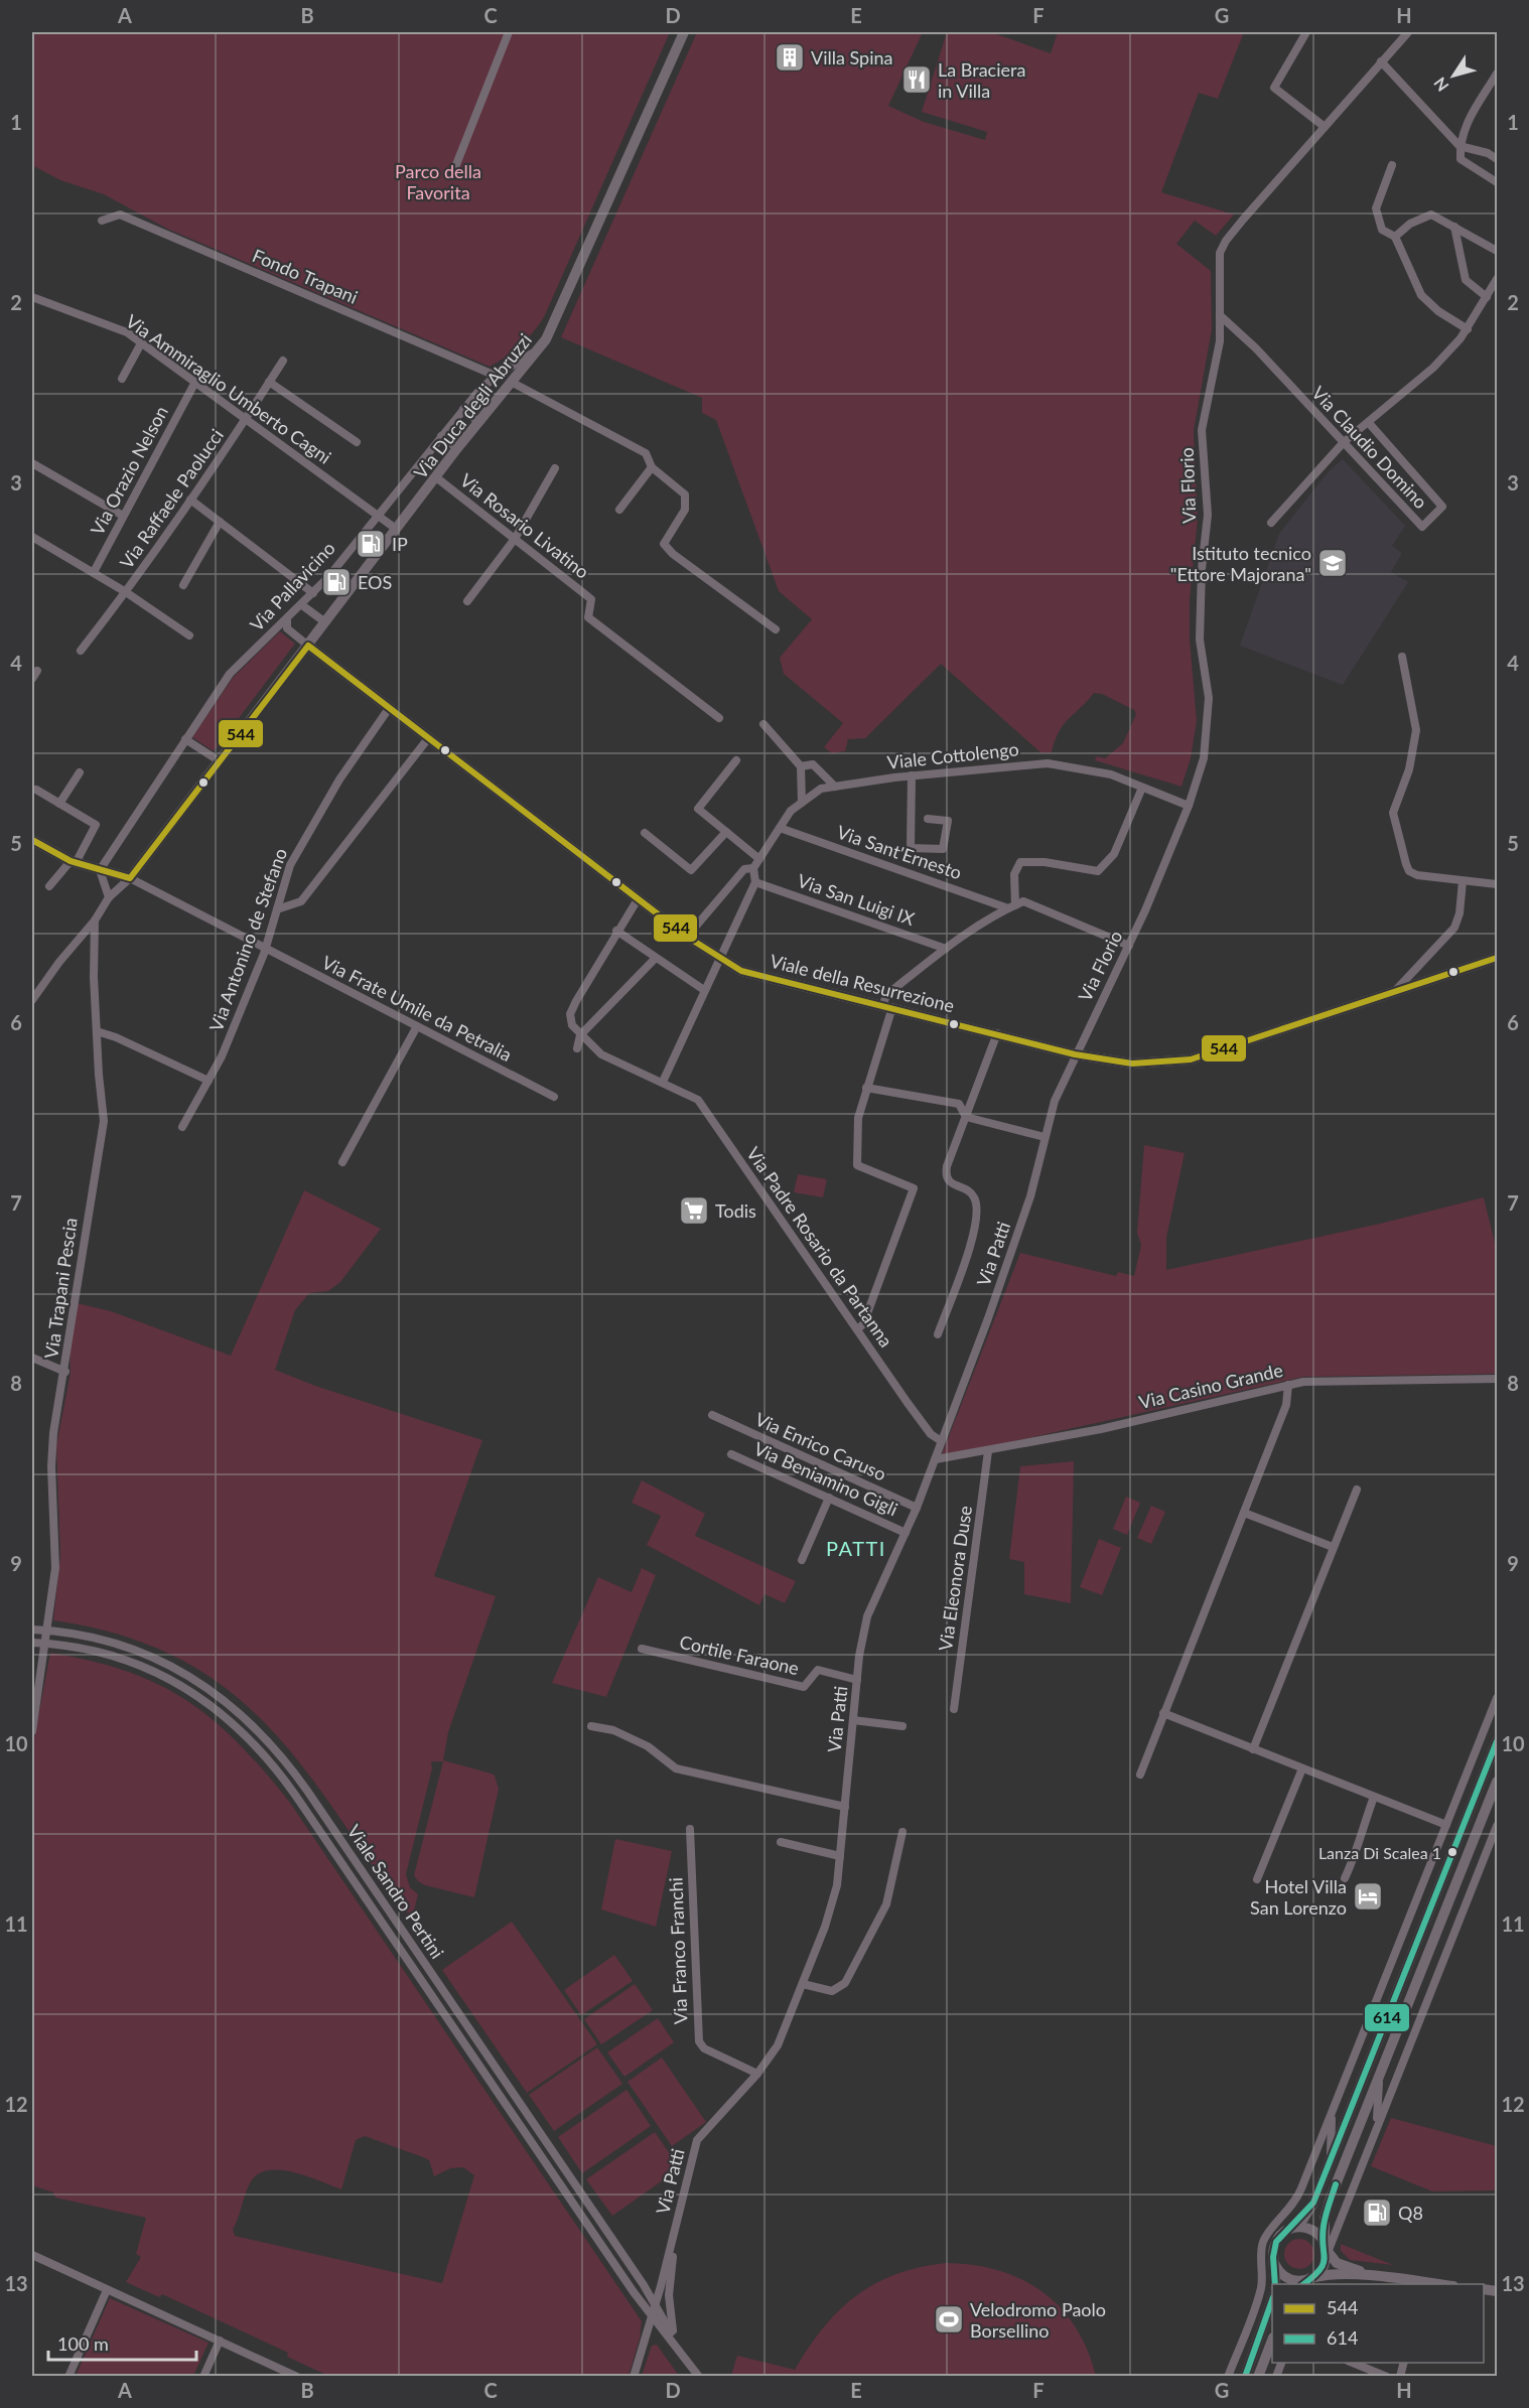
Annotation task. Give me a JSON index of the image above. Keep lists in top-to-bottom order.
{
  "streets": {
    "street": [
      "Fondo Trapani",
      "Via Ammiraglio Umberto Cagni",
      "Via Duca degli Abruzzi",
      "Via Claudio Domino",
      "Via Orazio Nelson",
      "Via Florio",
      "Via Raffaele Paolucci",
      "Via Rosario Livatino",
      "Via Pallavicino",
      "Viale Cottolengo",
      "Via Sant'Ernesto",
      "Via San Luigi IX",
      "Via Antonino de Stefano",
      "Viale della Resurrezione",
      "Via Frate Umile da Petralia",
      "Via Padre Rosario da Partanna",
      "Via Patti",
      "Via Trapani Pescia",
      "Via Casino Grande",
      "Via Enrico Caruso",
      "Via Beniamino Gigli",
      "Via Eleonora Duse",
      "Cortile Faraone",
      "Viale Sandro Pertini",
      "Via Franco Franchi"
    ]
  },
  "crossings": [
    ["Fondo Trapani", "Via Pallavicino"],
    ["Via Ammiraglio Umberto Cagni", "Via Duca degli Abruzzi"],
    ["Via Ammiraglio Umberto Cagni", "Via Orazio Nelson"],
    ["Via Ammiraglio Umberto Cagni", "Via Raffaele Paolucci"],
    ["Via Ammiraglio Umberto Cagni", "Via Pallavicino"],
    ["Via Duca degli Abruzzi", "Via Rosario Livatino"],
    ["Via Duca degli Abruzzi", "Via Pallavicino"],
    ["Via Duca degli Abruzzi", "Viale della Resurrezione"],
    ["Via Duca degli Abruzzi", "Via Frate Umile da Petralia"],
    ["Via Claudio Domino", "Via Florio"],
    ["Via Florio", "Viale Cottolengo"],
    ["Via Florio", "Via Sant'Ernesto"],
    ["Via Florio", "Viale della Resurrezione"],
    ["Via Florio", "Via Patti"],
    ["Viale Cottolengo", "Via Sant'Ernesto"],
    ["Viale Cottolengo", "Viale della Resurrezione"],
    ["Via Antonino de Stefano", "Viale della Resurrezione"],
    ["Via Antonino de Stefano", "Via Frate Umile da Petralia"],
    ["Viale della Resurrezione", "Via Patti"],
    ["Via Padre Rosario da Partanna", "Via Patti"],
    ["Via Patti", "Via Casino Grande"],
    ["Via Patti", "Via Enrico Caruso"],
    ["Via Patti", "Via Beniamino Gigli"],
    ["Via Patti", "Cortile Faraone"],
    ["Via Patti", "Viale Sandro Pertini"],
    ["Via Patti", "Via Franco Franchi"],
    ["Via Trapani Pescia", "Viale Sandro Pertini"],
    ["Via Casino Grande", "Via Eleonora Duse"]
  ],
  "districts": ["PATTI"],
  "parks": ["Parco della Favorita"],
  "places": {
    "building": ["Villa Spina"],
    "restaurant": ["La Braciera in Villa"],
    "fuel station": ["IP", "EOS", "Q8"],
    "school or university": ["Istituto tecnico \"Ettore Majorana\""],
    "supermarket": ["Todis"],
    "other": ["Lanza Di Scalea 1"],
    "hotel": ["Hotel Villa San Lorenzo"],
    "sports": ["Velodromo Paolo Borsellino"]
  },
  "lines": ["transit line 544", "transit line 614"],
  "legend": ["544", "614"],
  "scale_bar": "100 m",
  "north": "bottom left",
  "grid": {
    "columns": [
      "A",
      "B",
      "C",
      "D",
      "E",
      "F",
      "G",
      "H"
    ],
    "rows": [
      "1",
      "2",
      "3",
      "4",
      "5",
      "6",
      "7",
      "8",
      "9",
      "10",
      "11",
      "12",
      "13"
    ]
  }
}
